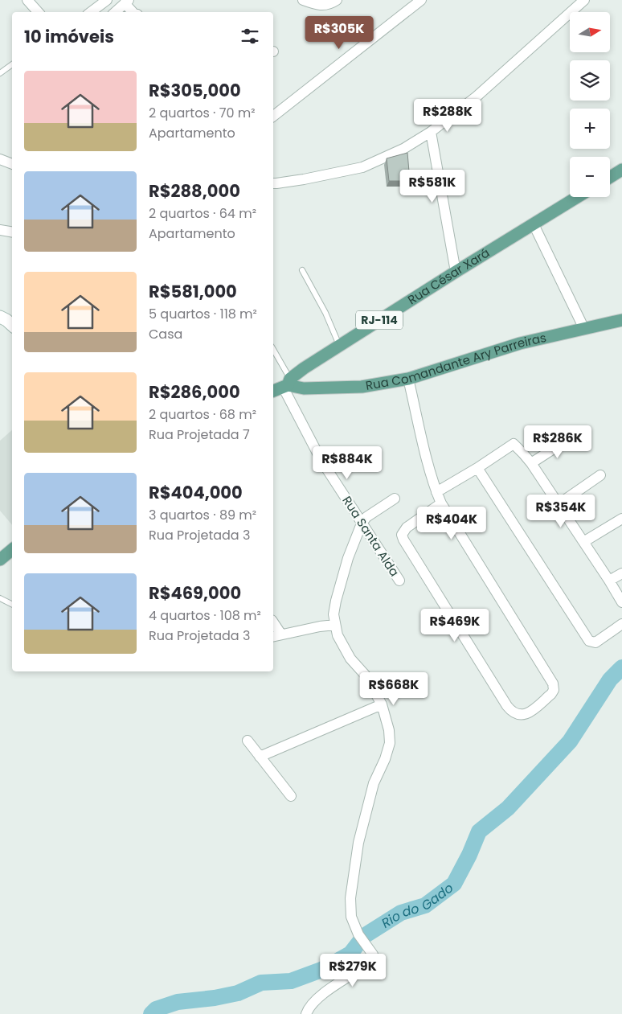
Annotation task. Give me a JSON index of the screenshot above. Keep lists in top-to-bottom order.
{
  "streets": {
    "main road": ["Rua César Xará", "RJ-114", "Rua Comandante Ary Parreiras"],
    "street": ["Rua Santa Alda"]
  },
  "crossings": [
    ["Rua César Xará", "Rua Comandante Ary Parreiras"],
    ["Rua César Xará", "Rua Santa Alda"],
    ["Rua Comandante Ary Parreiras", "Rua Santa Alda"]
  ],
  "water": ["Rio do Gado"],
  "north": "right",
  "page": {
    "map_buttons": ["+", "−"],
    "heading": "10 imóveis",
    "price": [
      "R$305K",
      "R$288K",
      "R$581K",
      "R$286K",
      "R$884K",
      "R$354K",
      "R$404K",
      "R$469K",
      "R$668K",
      "R$279K"
    ],
    "list": [
      {
        "name": "R$305,000",
        "note": "2 quartos · 70 m² · Apartamento"
      },
      {
        "name": "R$288,000",
        "note": "2 quartos · 64 m² · Apartamento"
      },
      {
        "name": "R$581,000",
        "note": "5 quartos · 118 m² · Casa"
      },
      {
        "name": "R$286,000",
        "note": "2 quartos · 68 m² · Rua Projetada 7"
      },
      {
        "name": "R$404,000",
        "note": "3 quartos · 89 m² · Rua Projetada 3"
      },
      {
        "name": "R$469,000",
        "note": "4 quartos · 108 m² · Rua Projetada 3"
      }
    ]
  }
}
